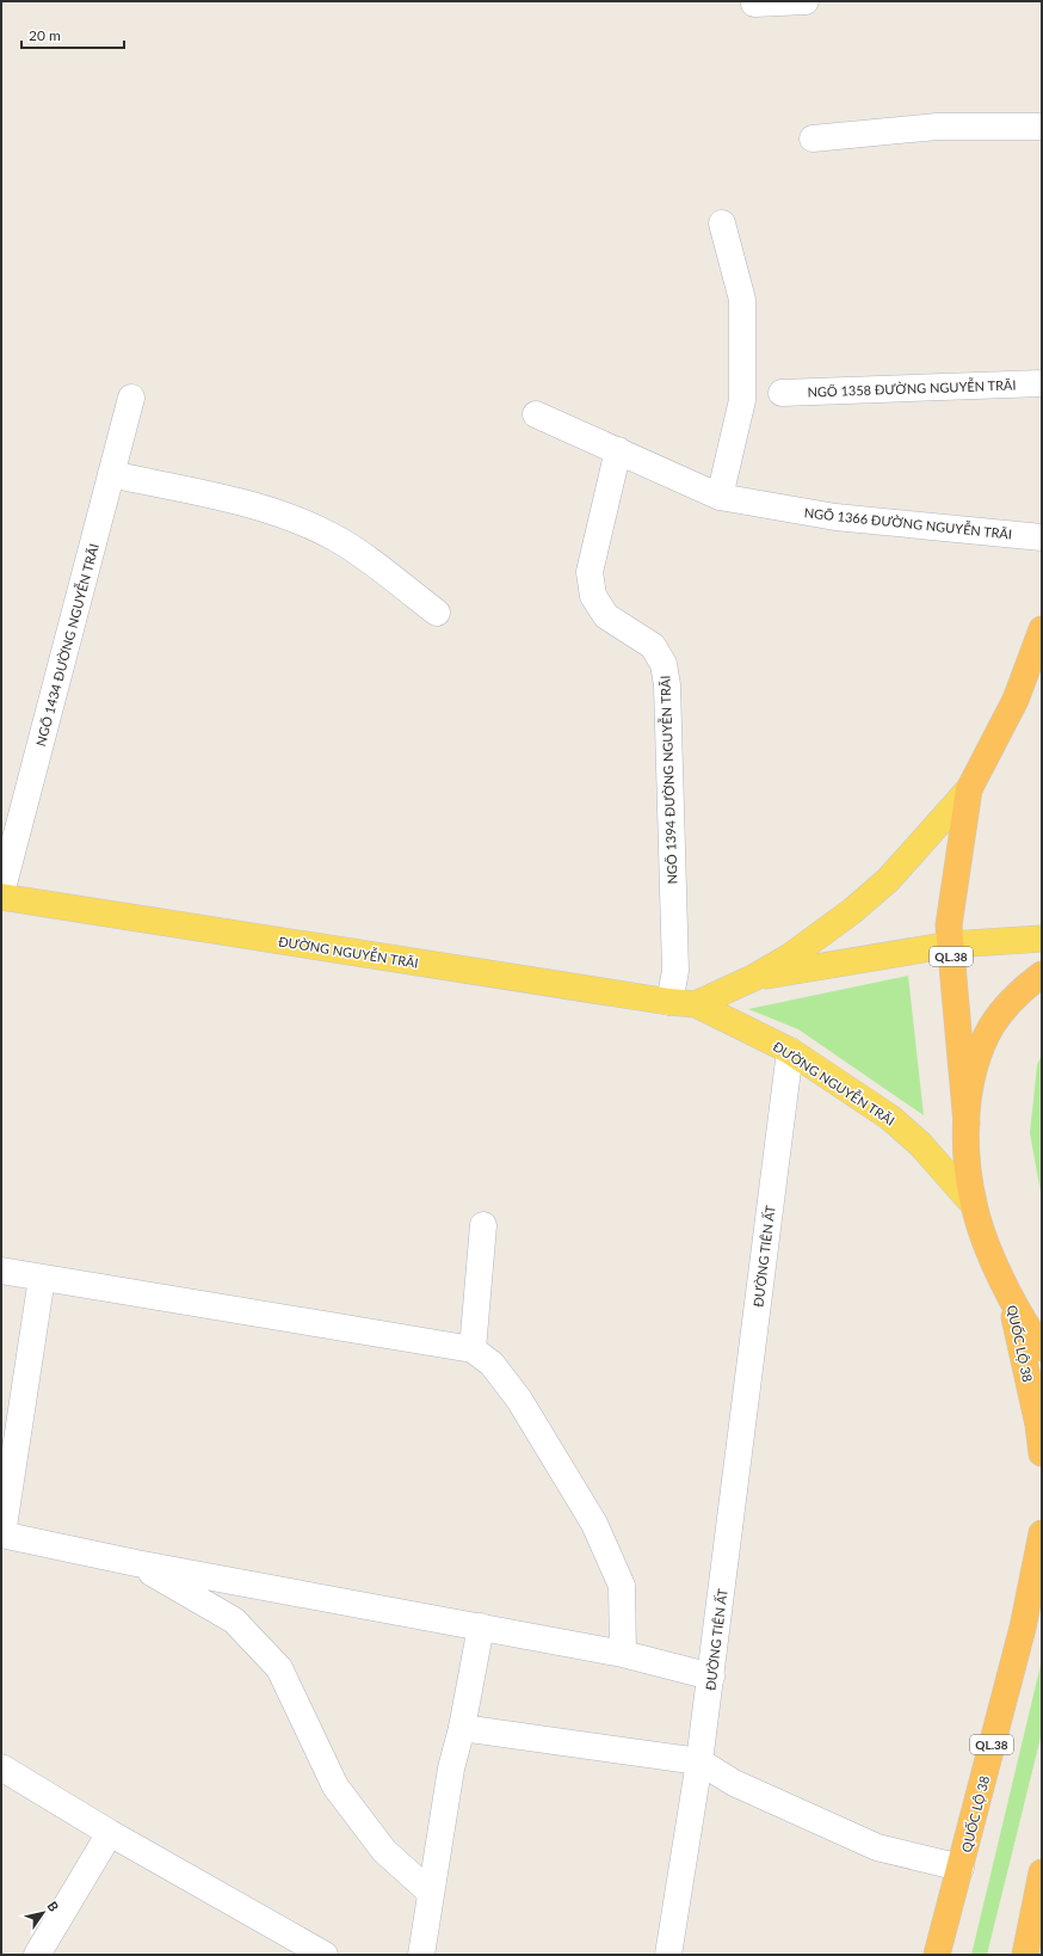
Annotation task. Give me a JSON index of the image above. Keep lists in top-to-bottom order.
{
  "streets": {
    "highway": ["QL.38", "QUỐC LỘ 38"],
    "main road": ["ĐƯỜNG NGUYỄN TRÃI"],
    "street": [
      "NGÕ 1358 ĐƯỜNG NGUYỄN TRÃI",
      "NGÕ 1366 ĐƯỜNG NGUYỄN TRÃI",
      "NGÕ 1434 ĐƯỜNG NGUYỄN TRÃI",
      "NGÕ 1394 ĐƯỜNG NGUYỄN TRÃI",
      "ĐƯỜNG TIÊN ẤT"
    ]
  },
  "crossings": [
    ["NGÕ 1366 ĐƯỜNG NGUYỄN TRÃI", "NGÕ 1394 ĐƯỜNG NGUYỄN TRÃI"],
    ["NGÕ 1434 ĐƯỜNG NGUYỄN TRÃI", "ĐƯỜNG NGUYỄN TRÃI"],
    ["NGÕ 1394 ĐƯỜNG NGUYỄN TRÃI", "ĐƯỜNG NGUYỄN TRÃI"],
    ["ĐƯỜNG NGUYỄN TRÃI", "ĐƯỜNG TIÊN ẤT"]
  ],
  "scale_bar": "20 m",
  "north": "top right"
}
